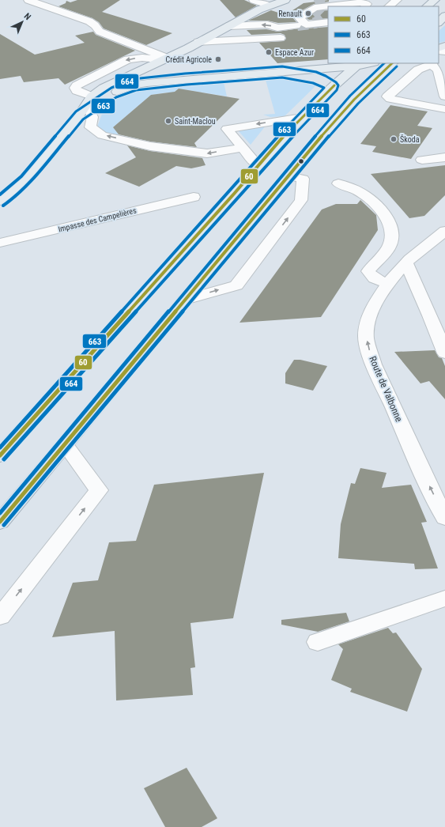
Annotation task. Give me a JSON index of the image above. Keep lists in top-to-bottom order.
{
  "streets": {
    "street": ["Impasse des Campelières", "Route de Valbonne"]
  },
  "one_way": ["Route de Valbonne"],
  "places": [
    "Renault",
    "Espace Azur",
    "Crédit Agricole",
    "Saint-Maclou",
    "Škoda"
  ],
  "lines": ["transit line 60", "transit line 664", "transit line 663"],
  "legend": ["60", "663", "664"],
  "north": "top right"
}
